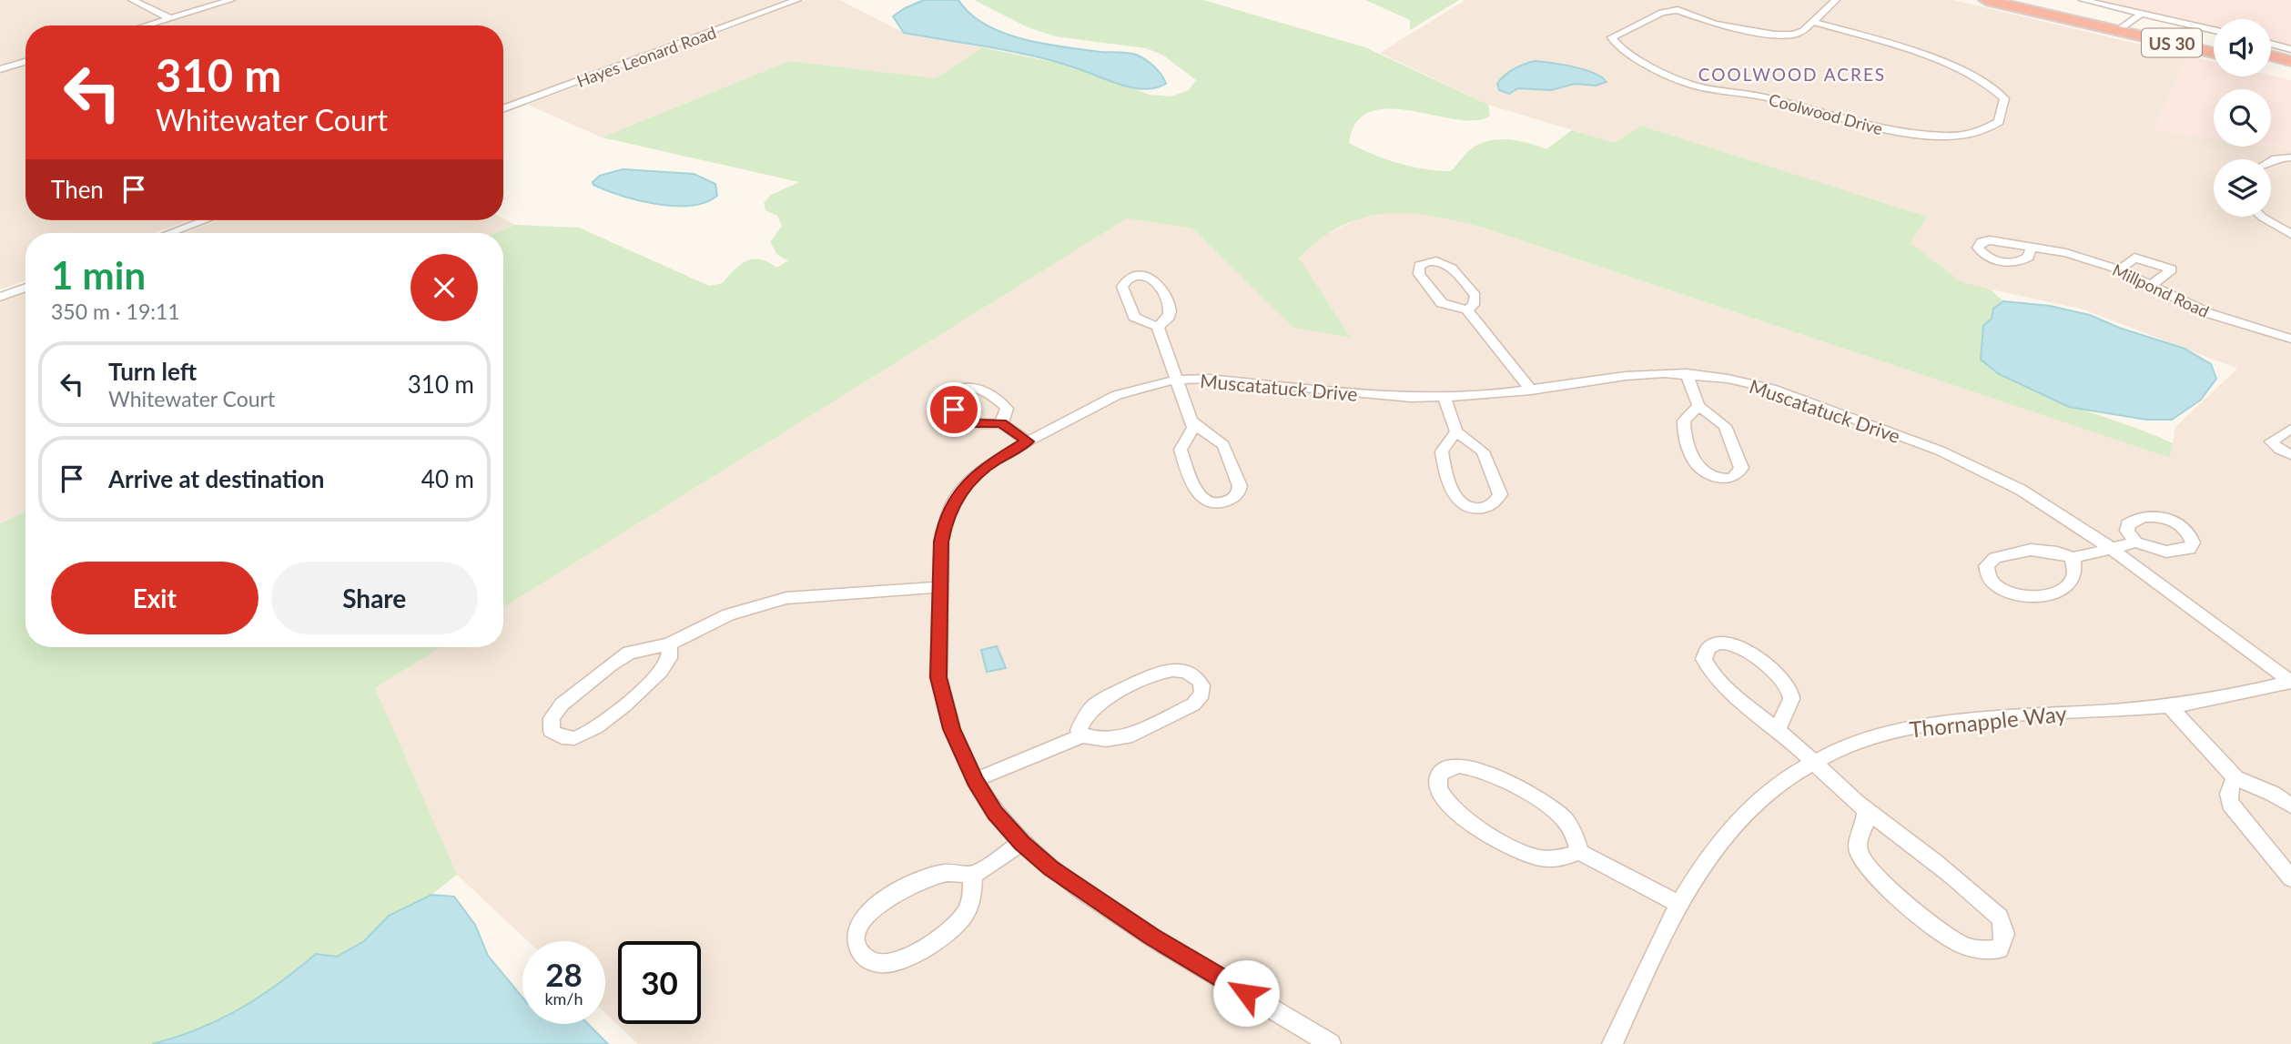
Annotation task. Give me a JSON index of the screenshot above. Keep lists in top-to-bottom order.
{
  "streets": {
    "highway": ["US 30"],
    "street": [
      "Hayes Leonard Road",
      "Coolwood Drive",
      "Millpond Road",
      "Muscatatuck Drive",
      "Thornapple Way"
    ]
  },
  "crossings": [
    ["Muscatatuck Drive", "Thornapple Way"]
  ],
  "districts": ["COOLWOOD ACRES"],
  "page": {
    "turn": ["310 m", "Whitewater Court"],
    "then": "Then",
    "heading": ["1 min", "350 m · 19:11"],
    "list": [
      {
        "name": "Turn left",
        "note": "Whitewater Court",
        "value": "310 m"
      },
      {
        "name": "Arrive at destination",
        "value": "40 m"
      }
    ],
    "buttons": ["Exit", "Share"],
    "speed": "28 km/h",
    "limit": "30"
  }
}
